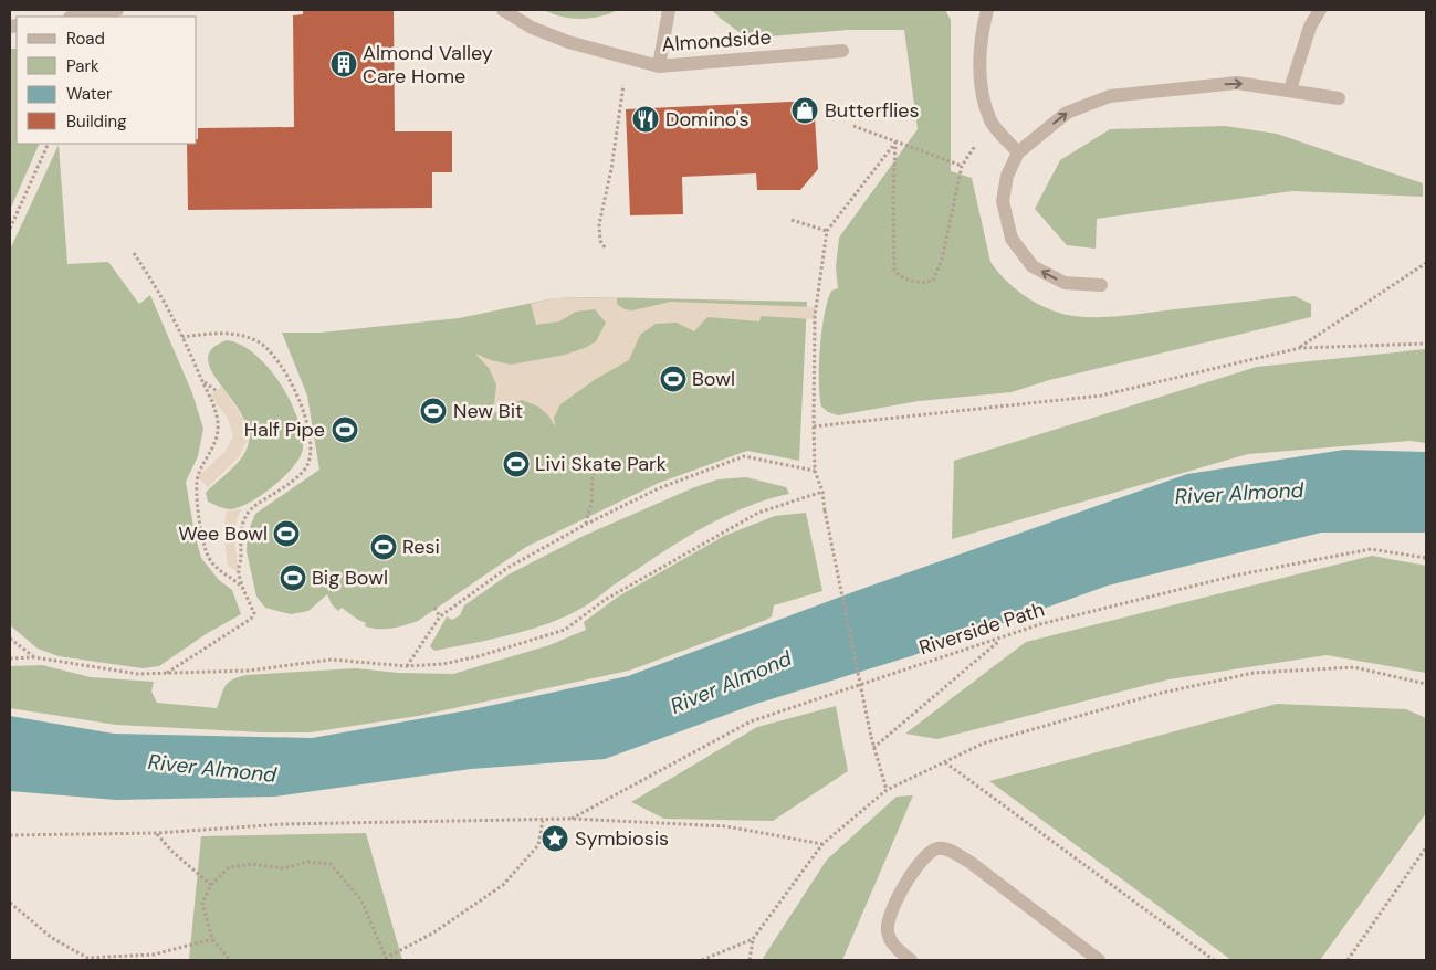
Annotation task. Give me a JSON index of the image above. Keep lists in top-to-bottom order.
{
  "streets": {
    "street": ["Almondside"],
    "path": ["Riverside Path"]
  },
  "water": ["River Almond"],
  "places": {
    "building": ["Almond Valley Care Home"],
    "shop": ["Butterflies"],
    "restaurant": ["Domino's"],
    "sports": [
      "Bowl",
      "New Bit",
      "Half Pipe",
      "Livi Skate Park",
      "Wee Bowl",
      "Resi",
      "Big Bowl"
    ],
    "place": ["Symbiosis"]
  },
  "legend": [
    "Road",
    "Park",
    "Water",
    "Building"
  ]
}
